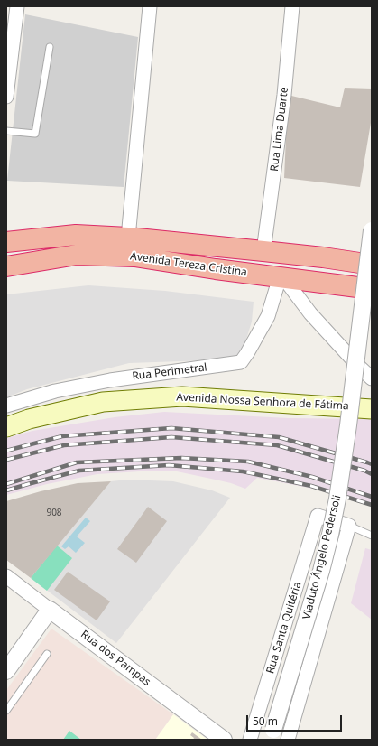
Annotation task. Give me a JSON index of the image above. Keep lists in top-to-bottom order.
{
  "streets": {
    "highway": ["Avenida Tereza Cristina"],
    "main road": ["Avenida Nossa Senhora de Fátima"],
    "street": [
      "Rua Lima Duarte",
      "Rua Perimetral",
      "Viaduto Ângelo Pedersoli",
      "Rua Santa Quitéria",
      "Rua dos Pampas"
    ]
  },
  "crossings": [
    ["Rua Lima Duarte", "Avenida Tereza Cristina"],
    ["Avenida Tereza Cristina", "Rua Perimetral"]
  ],
  "house_numbers": ["908"],
  "scale_bar": "50 m"
}
